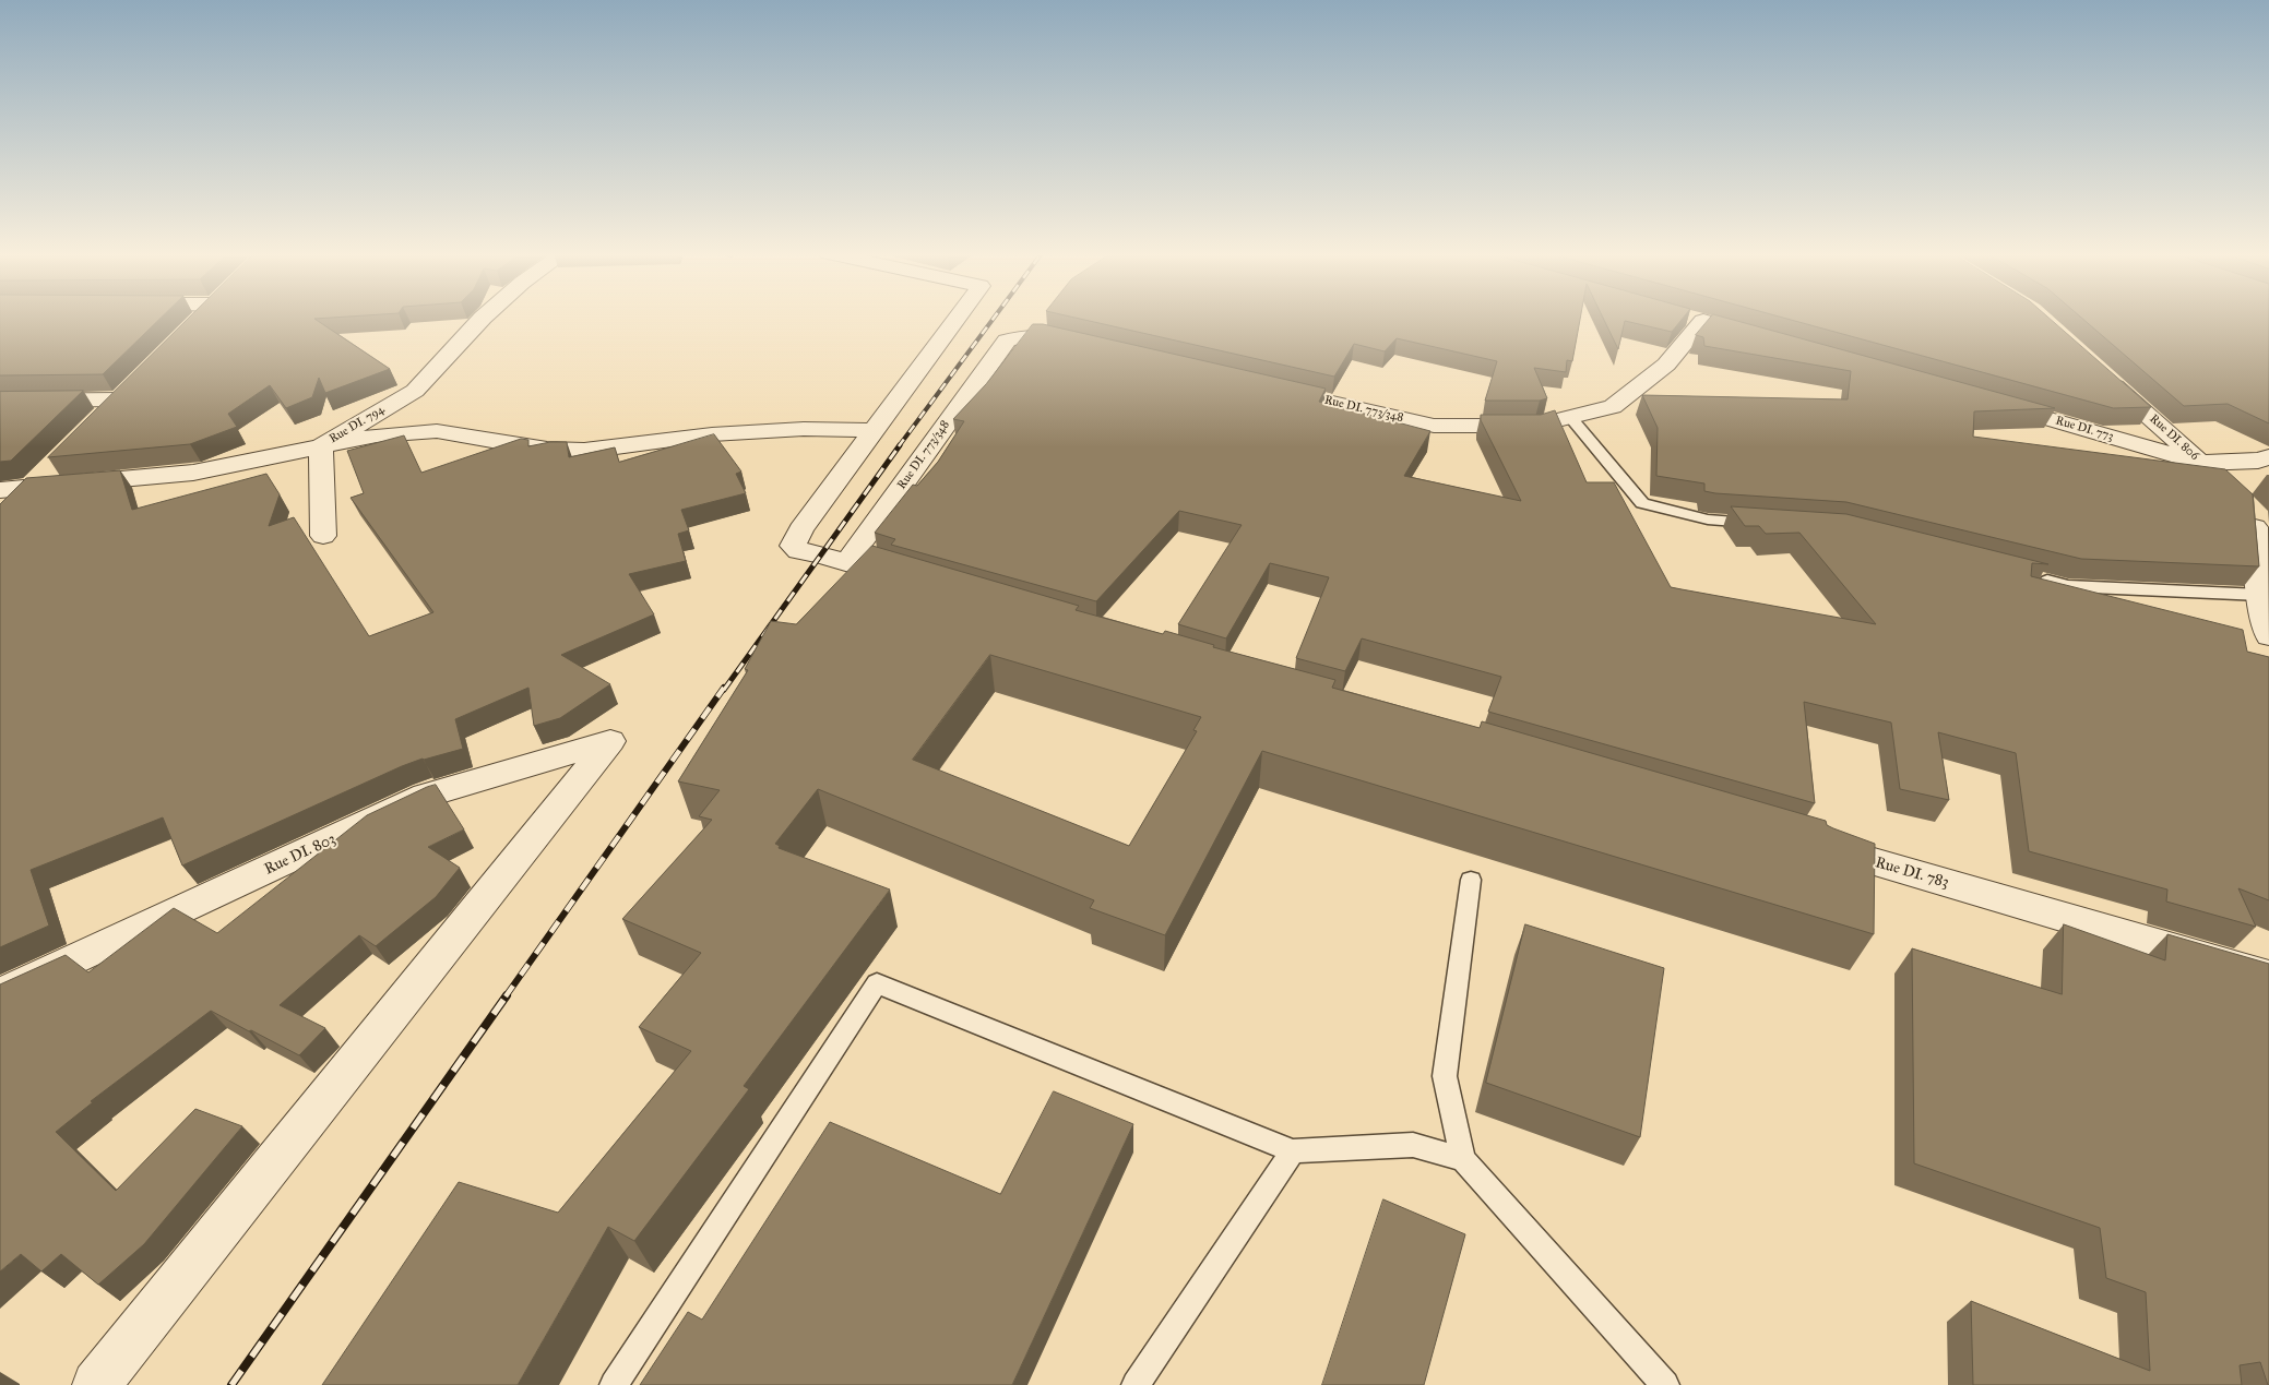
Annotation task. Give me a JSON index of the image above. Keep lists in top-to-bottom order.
{
  "streets": {
    "street": [
      "Rue DI. 773/348",
      "Rue DI. 794",
      "Rue DI. 773",
      "Rue DI. 806",
      "Rue DI. 803",
      "Rue DI. 783"
    ]
  },
  "crossings": [
    ["Rue DI. 773", "Rue DI. 806"]
  ]
}
